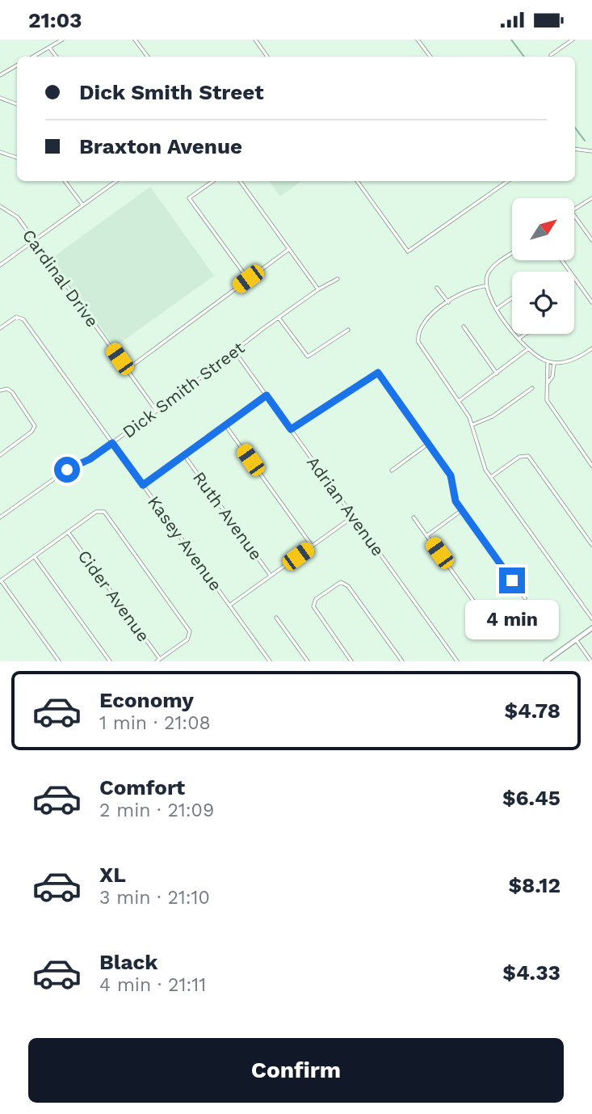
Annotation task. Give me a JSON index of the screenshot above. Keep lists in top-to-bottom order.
{
  "streets": {
    "street": [
      "Cardinal Drive",
      "Dick Smith Street",
      "Adrian Avenue",
      "Ruth Avenue",
      "Kasey Avenue",
      "Cider Avenue"
    ]
  },
  "crossings": [
    ["Cardinal Drive", "Dick Smith Street"],
    ["Dick Smith Street", "Adrian Avenue"],
    ["Dick Smith Street", "Kasey Avenue"]
  ],
  "north": "top right",
  "page": {
    "status": "21:03",
    "banner": ["Dick Smith Street", "Braxton Avenue"],
    "bubble": "4 min",
    "list": [
      {
        "name": "Economy",
        "note": "1 min · 21:08",
        "value": "$4.78"
      },
      {
        "name": "Comfort",
        "note": "2 min · 21:09",
        "value": "$6.45"
      },
      {
        "name": "XL",
        "note": "3 min · 21:10",
        "value": "$8.12"
      },
      {
        "name": "Black",
        "note": "4 min · 21:11",
        "value": "$4.33"
      }
    ],
    "buttons": "Confirm"
  }
}
